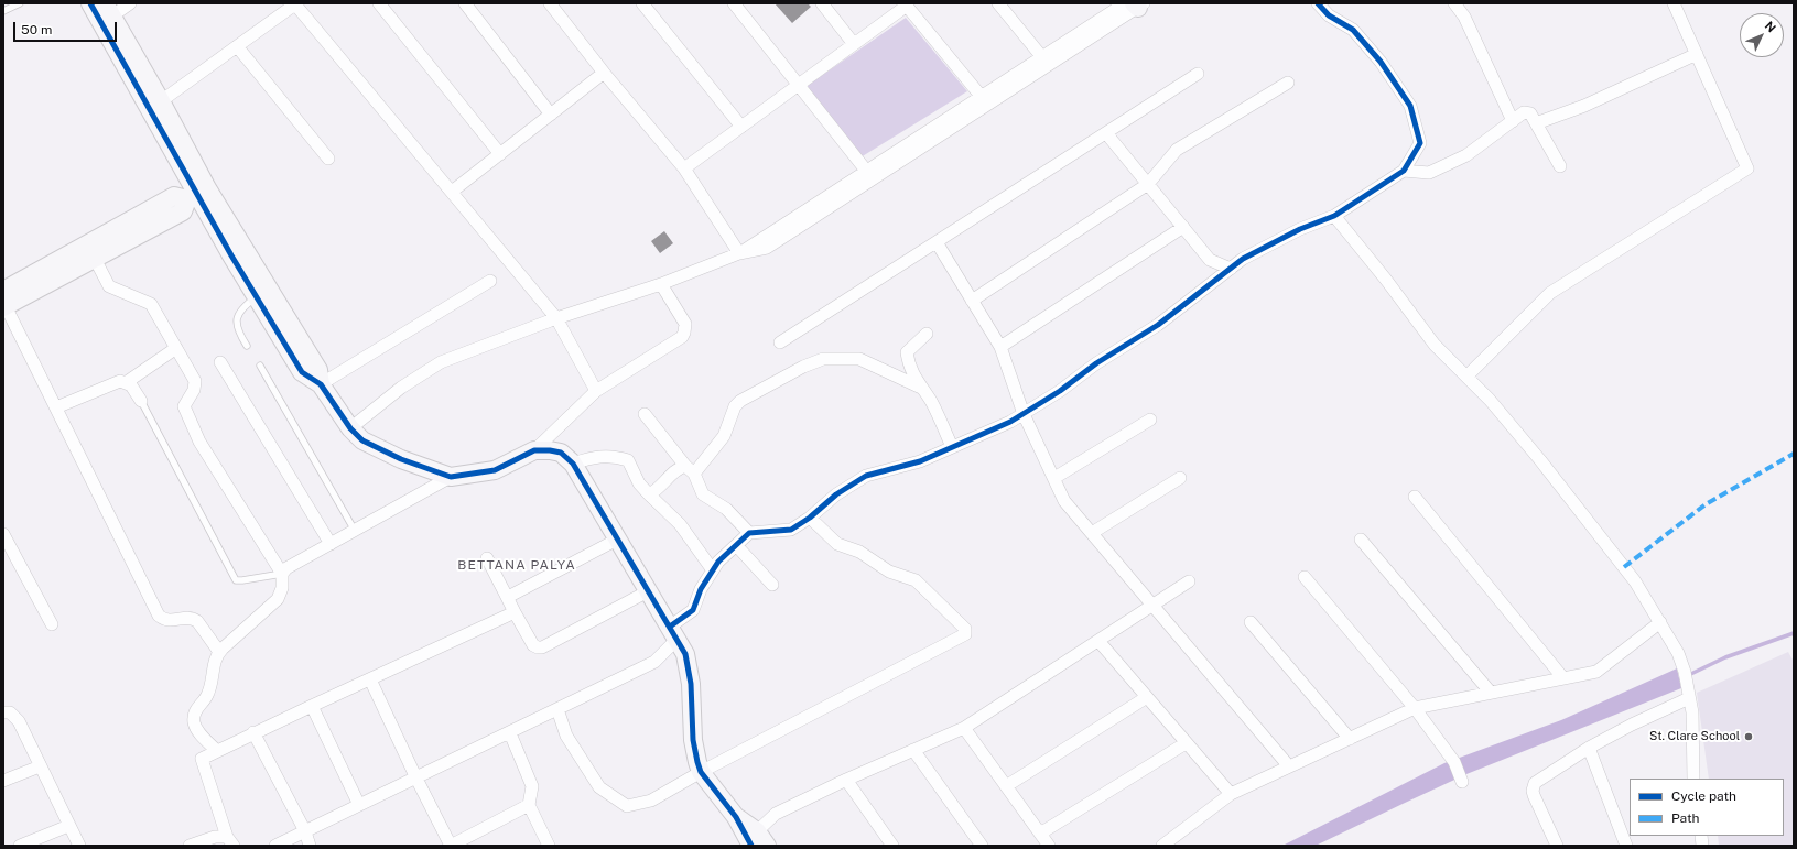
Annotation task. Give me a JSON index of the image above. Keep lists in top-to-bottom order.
{
  "districts": ["BETTANA PALYA"],
  "places": ["St. Clare School"],
  "legend": ["Cycle path", "Path"],
  "scale_bar": "50 m",
  "north": "top right"
}
